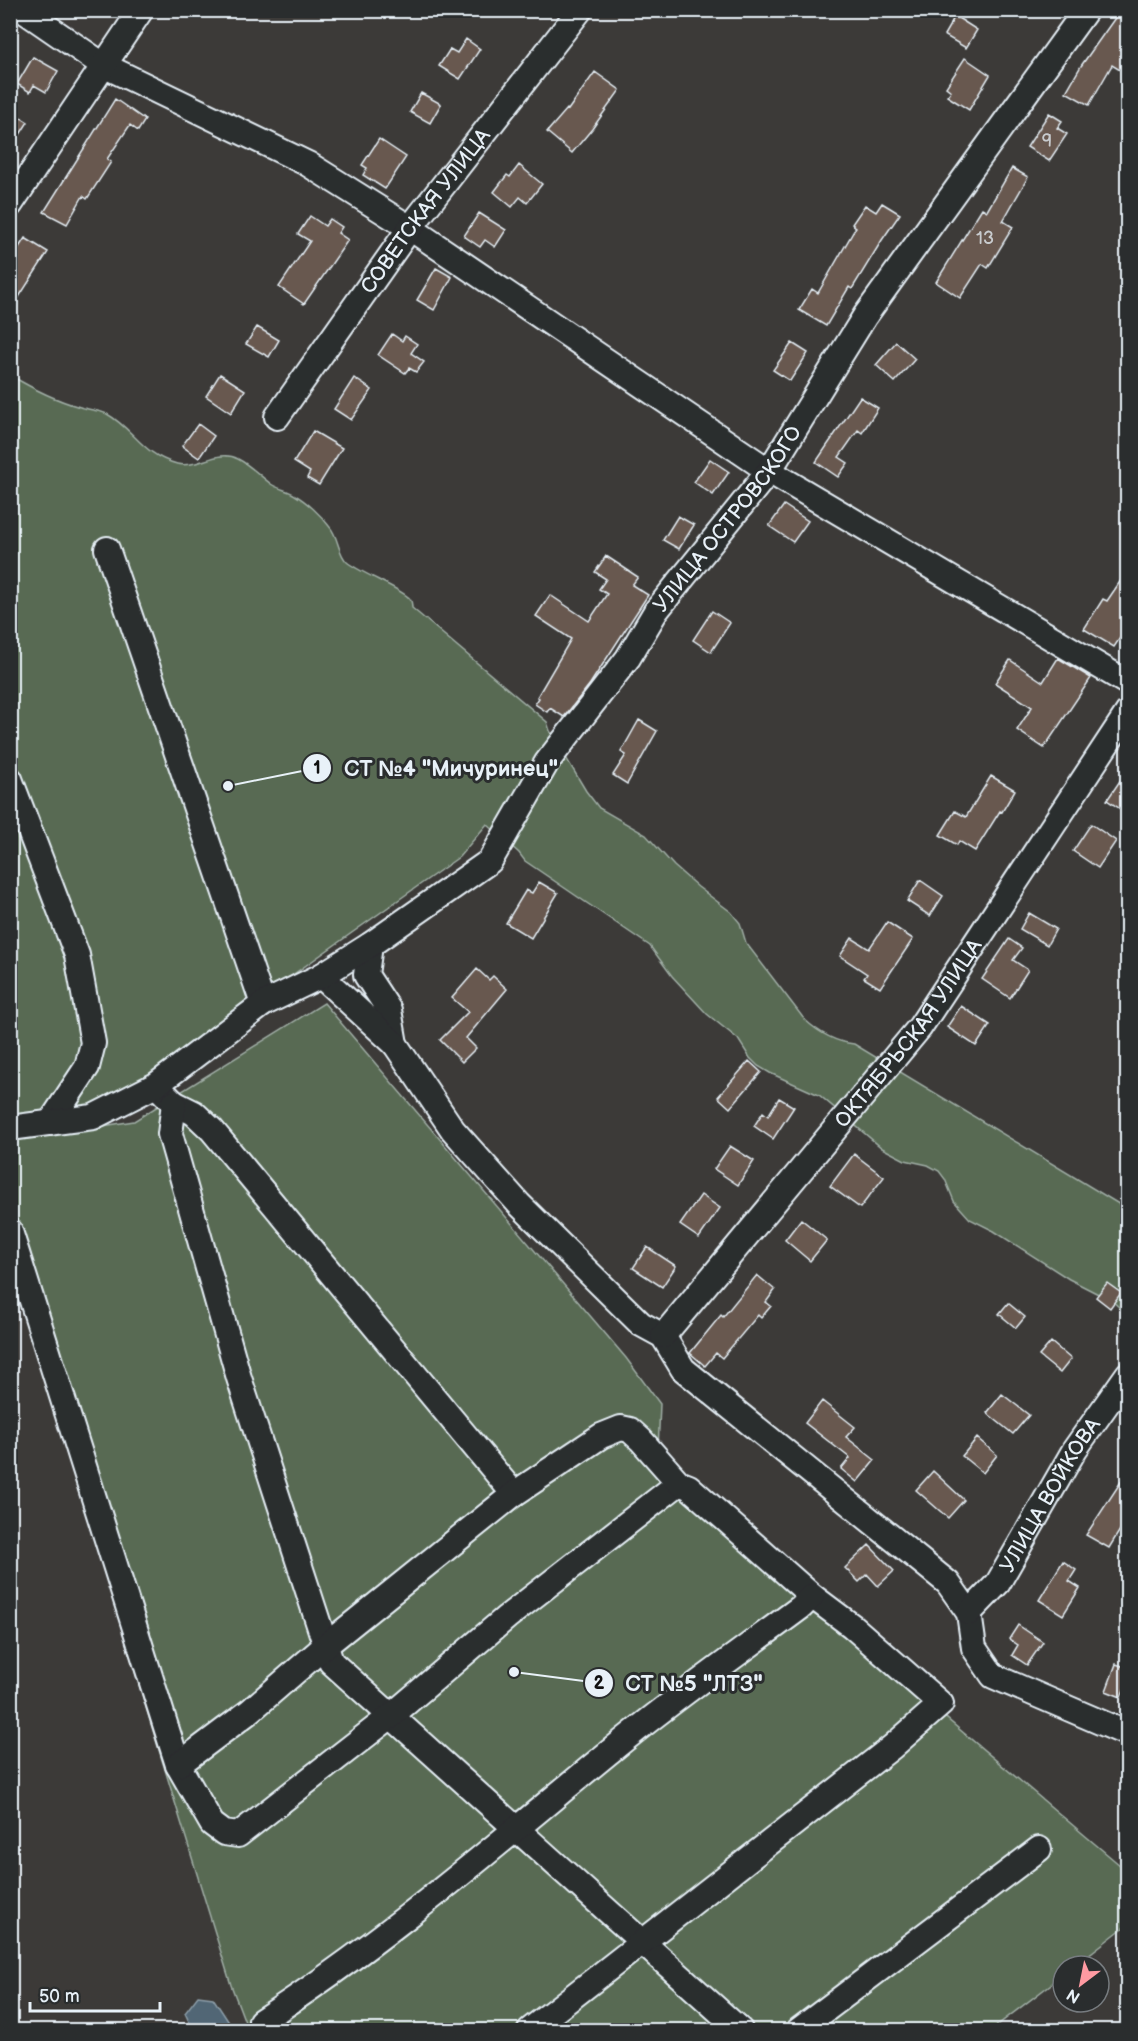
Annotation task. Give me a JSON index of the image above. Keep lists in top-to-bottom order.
{
  "streets": {
    "street": [
      "СОВЕТСКАЯ УЛИЦА",
      "УЛИЦА ОСТРОВСКОГО",
      "ОКТЯБРЬСКАЯ УЛИЦА",
      "УЛИЦА ВОЙКОВА"
    ]
  },
  "places": ["СТ №4 \"Мичуринец\"", "СТ №5 \"ЛТЗ\""],
  "house_numbers": ["9", "13"],
  "scale_bar": "50 m",
  "north": "bottom left"
}
